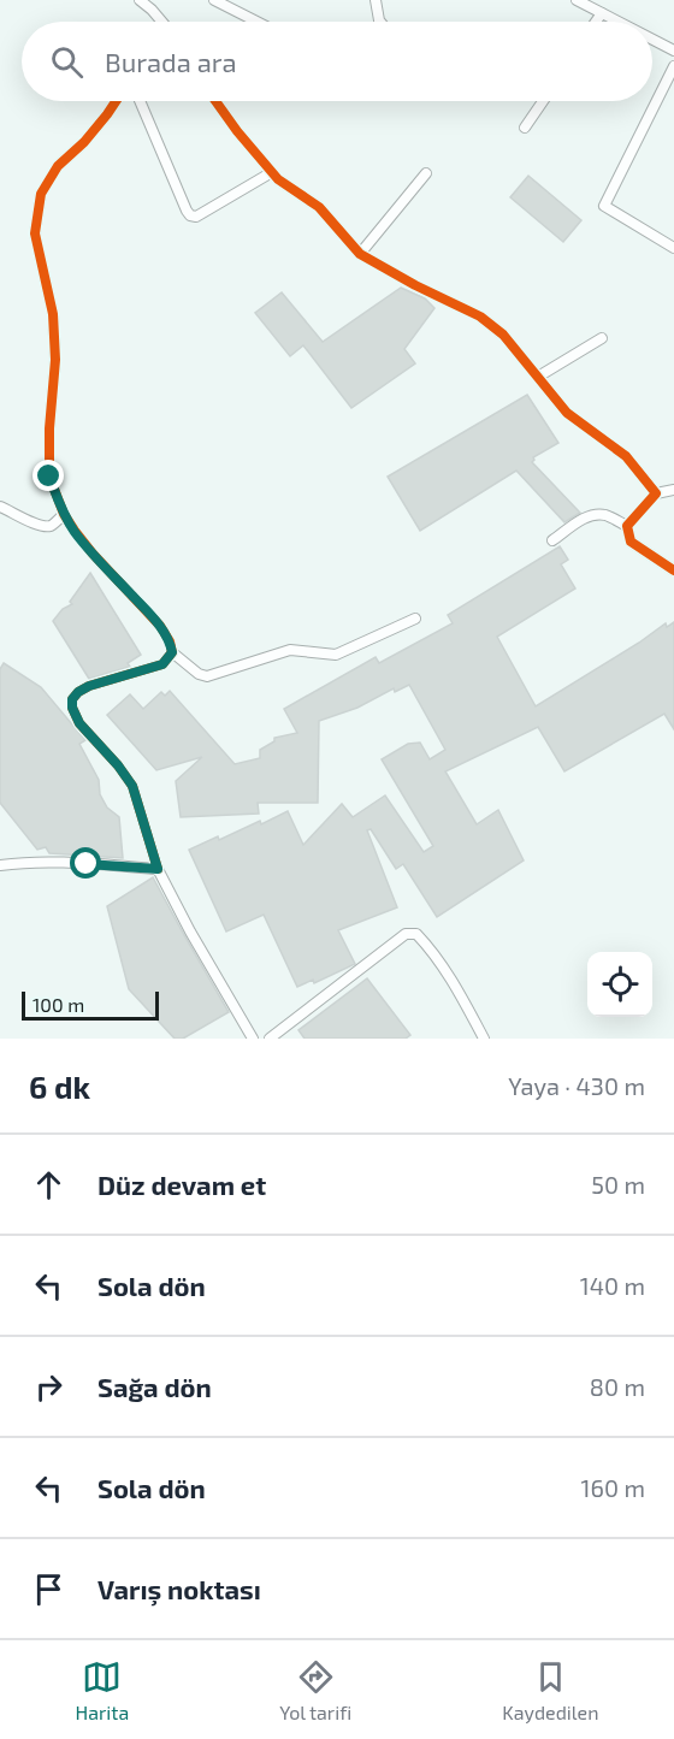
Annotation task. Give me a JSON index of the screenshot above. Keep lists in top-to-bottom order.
{
  "scale_bar": "100 m",
  "page": {
    "search": "Burada ara",
    "scale": "100 m",
    "heading": ["6 dk", "Yaya · 430 m"],
    "list": [
      ["Düz devam et", "50 m"],
      ["Sola dön", "140 m"],
      ["Sağa dön", "80 m"],
      ["Sola dön", "160 m"],
      "Varış noktası"
    ],
    "nav": ["Harita", "Yol tarifi", "Kaydedilen"]
  }
}
